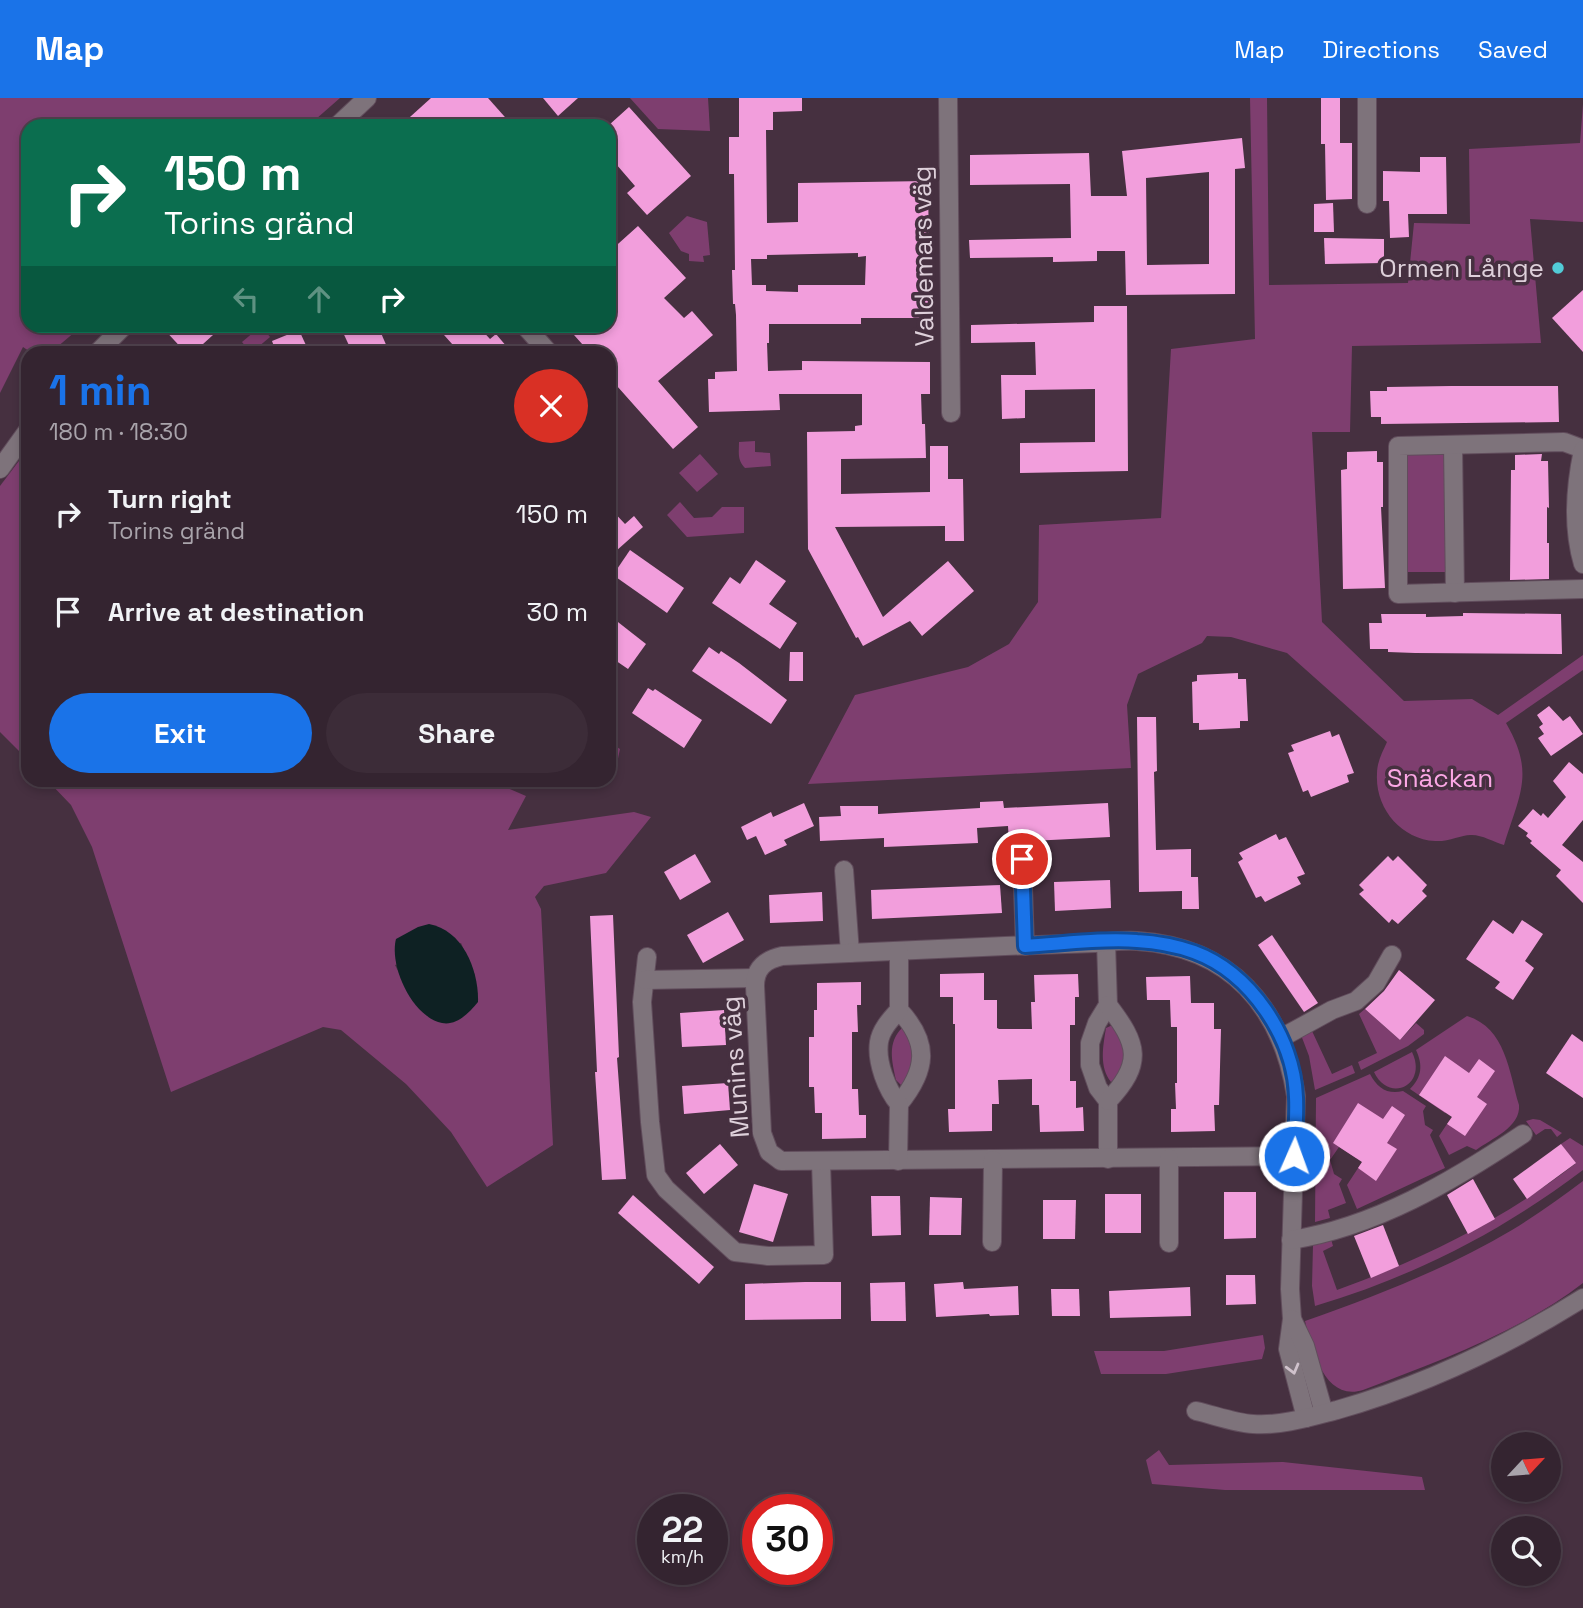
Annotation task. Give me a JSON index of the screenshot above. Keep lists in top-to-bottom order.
{
  "streets": {
    "street": ["Valdemars väg", "Munins väg"]
  },
  "parks": ["Snäckan"],
  "places": ["Ormen Långe"],
  "north": "top right",
  "page": {
    "header": "Map",
    "nav": ["Map", "Directions", "Saved"],
    "turn": ["150 m", "Torins gränd"],
    "heading": ["1 min", "180 m · 18:30"],
    "list": [
      {
        "name": "Turn right",
        "note": "Torins gränd",
        "value": "150 m"
      },
      {
        "name": "Arrive at destination",
        "value": "30 m"
      }
    ],
    "buttons": ["Exit", "Share"],
    "speed": "22 km/h",
    "limit": "30"
  }
}
